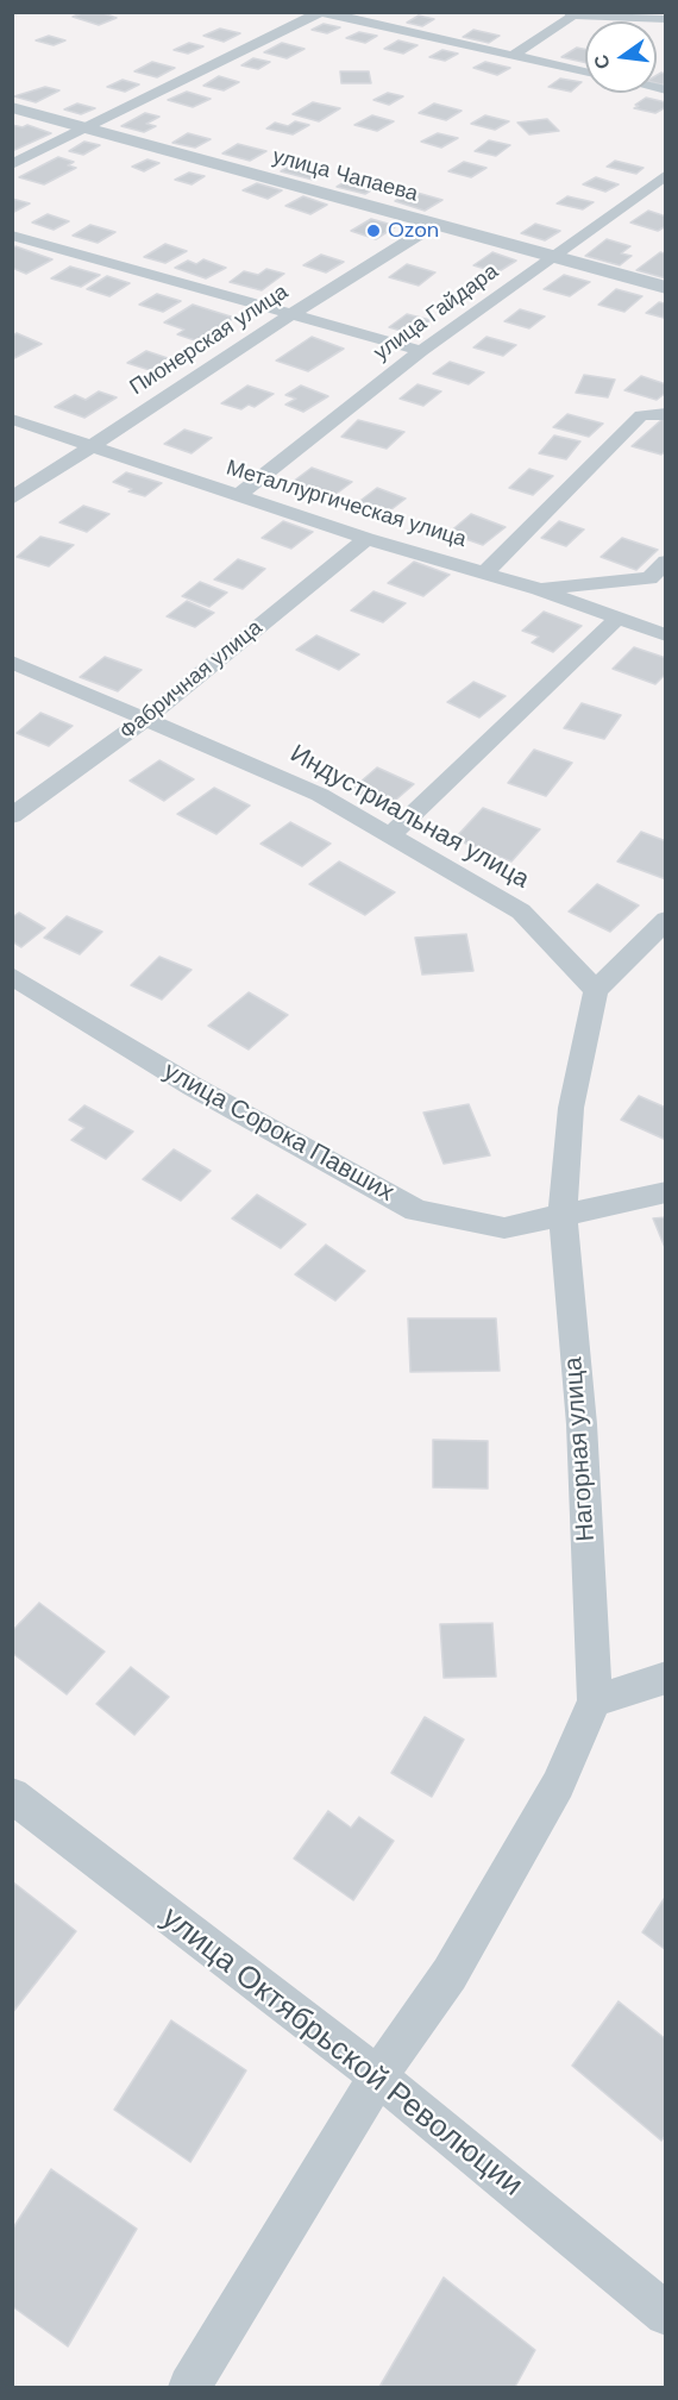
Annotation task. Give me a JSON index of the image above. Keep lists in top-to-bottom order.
{
  "streets": {
    "street": [
      "улица Чапаева",
      "улица Гайдара",
      "Пионерская улица",
      "Металлургическая улица",
      "Фабричная улица",
      "Индустриальная улица",
      "улица Сорока Павших",
      "Нагорная улица",
      "улица Октябрьской Революции"
    ]
  },
  "crossings": [
    ["улица Чапаева", "улица Гайдара"],
    ["улица Чапаева", "Пионерская улица"],
    ["улица Гайдара", "Металлургическая улица"],
    ["Пионерская улица", "Металлургическая улица"],
    ["Металлургическая улица", "Фабричная улица"],
    ["Фабричная улица", "Индустриальная улица"],
    ["Индустриальная улица", "Нагорная улица"],
    ["улица Сорока Павших", "Нагорная улица"],
    ["Нагорная улица", "улица Октябрьской Революции"]
  ],
  "places": ["Ozon"],
  "north": "left"
}
